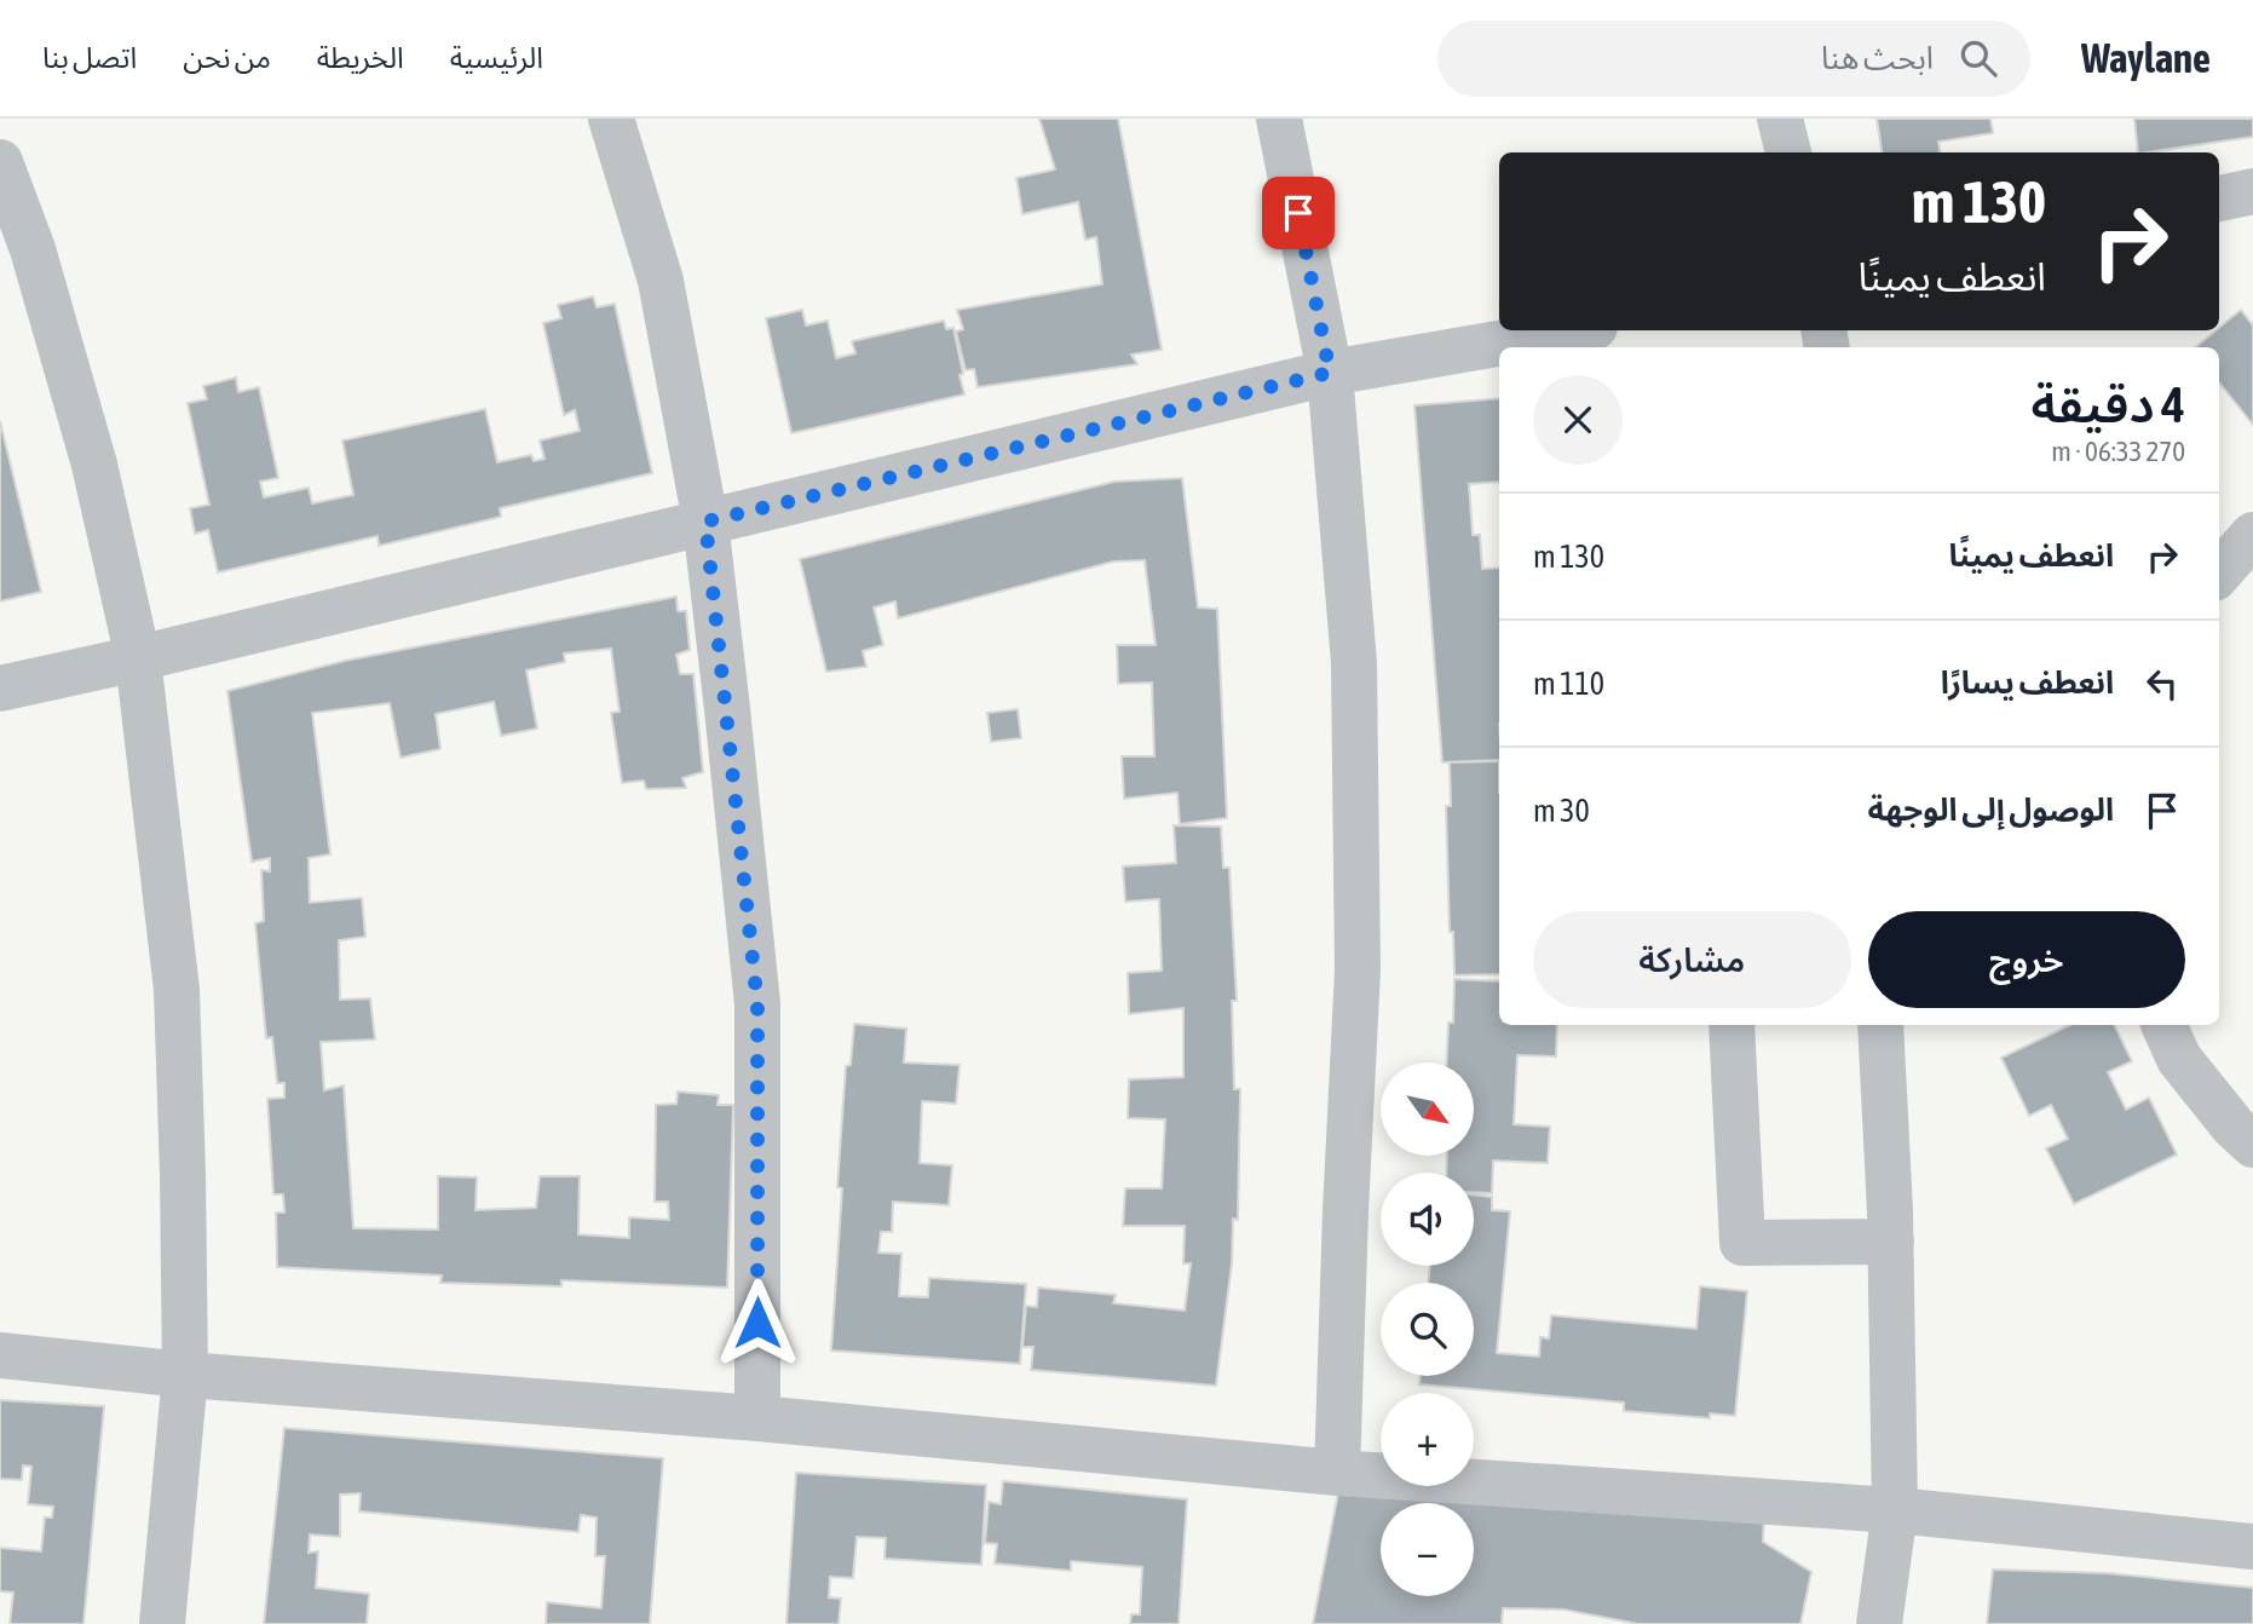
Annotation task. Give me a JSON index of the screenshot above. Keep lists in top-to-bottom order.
{
  "north": "bottom right",
  "page": {
    "header": "Waylane",
    "search": "ابحث هنا",
    "nav": [
      "الرئيسية",
      "الخريطة",
      "من نحن",
      "اتصل بنا"
    ],
    "turn": ["130 m", "انعطف يمينًا"],
    "heading": ["4 دقيقة", "270 m · 06:33"],
    "list": [
      {
        "name": "انعطف يمينًا",
        "value": "130 m"
      },
      {
        "name": "انعطف يسارًا",
        "value": "110 m"
      },
      {
        "name": "الوصول إلى الوجهة",
        "value": "30 m"
      }
    ],
    "buttons": ["خروج", "مشاركة"],
    "map_buttons": ["+", "−"]
  }
}
